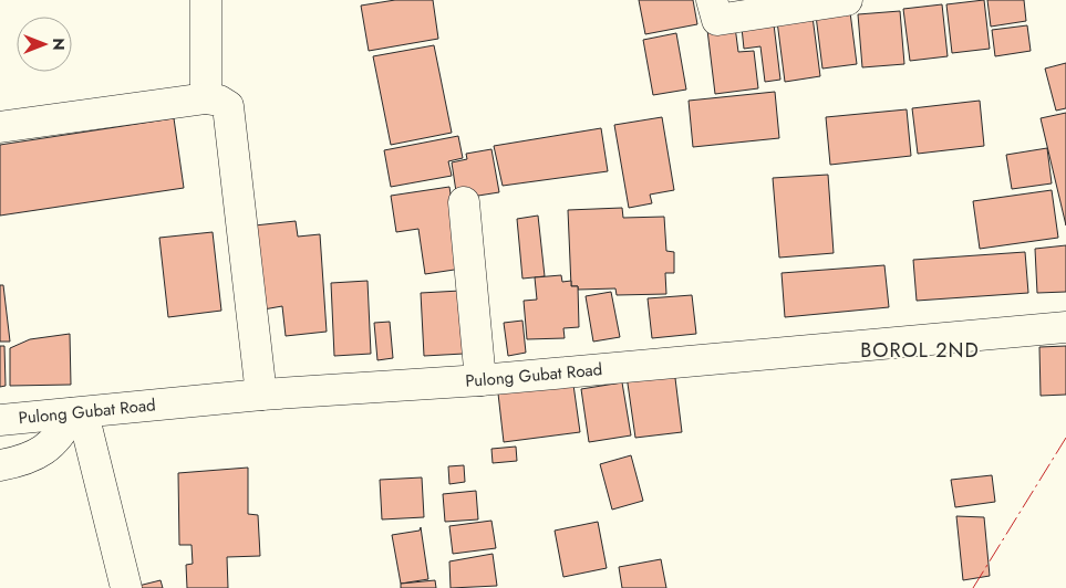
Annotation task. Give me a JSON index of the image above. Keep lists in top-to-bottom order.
{
  "streets": {
    "main road": ["Pulong Gubat Road"]
  },
  "districts": ["BOROL 2ND"],
  "north": "right"
}
